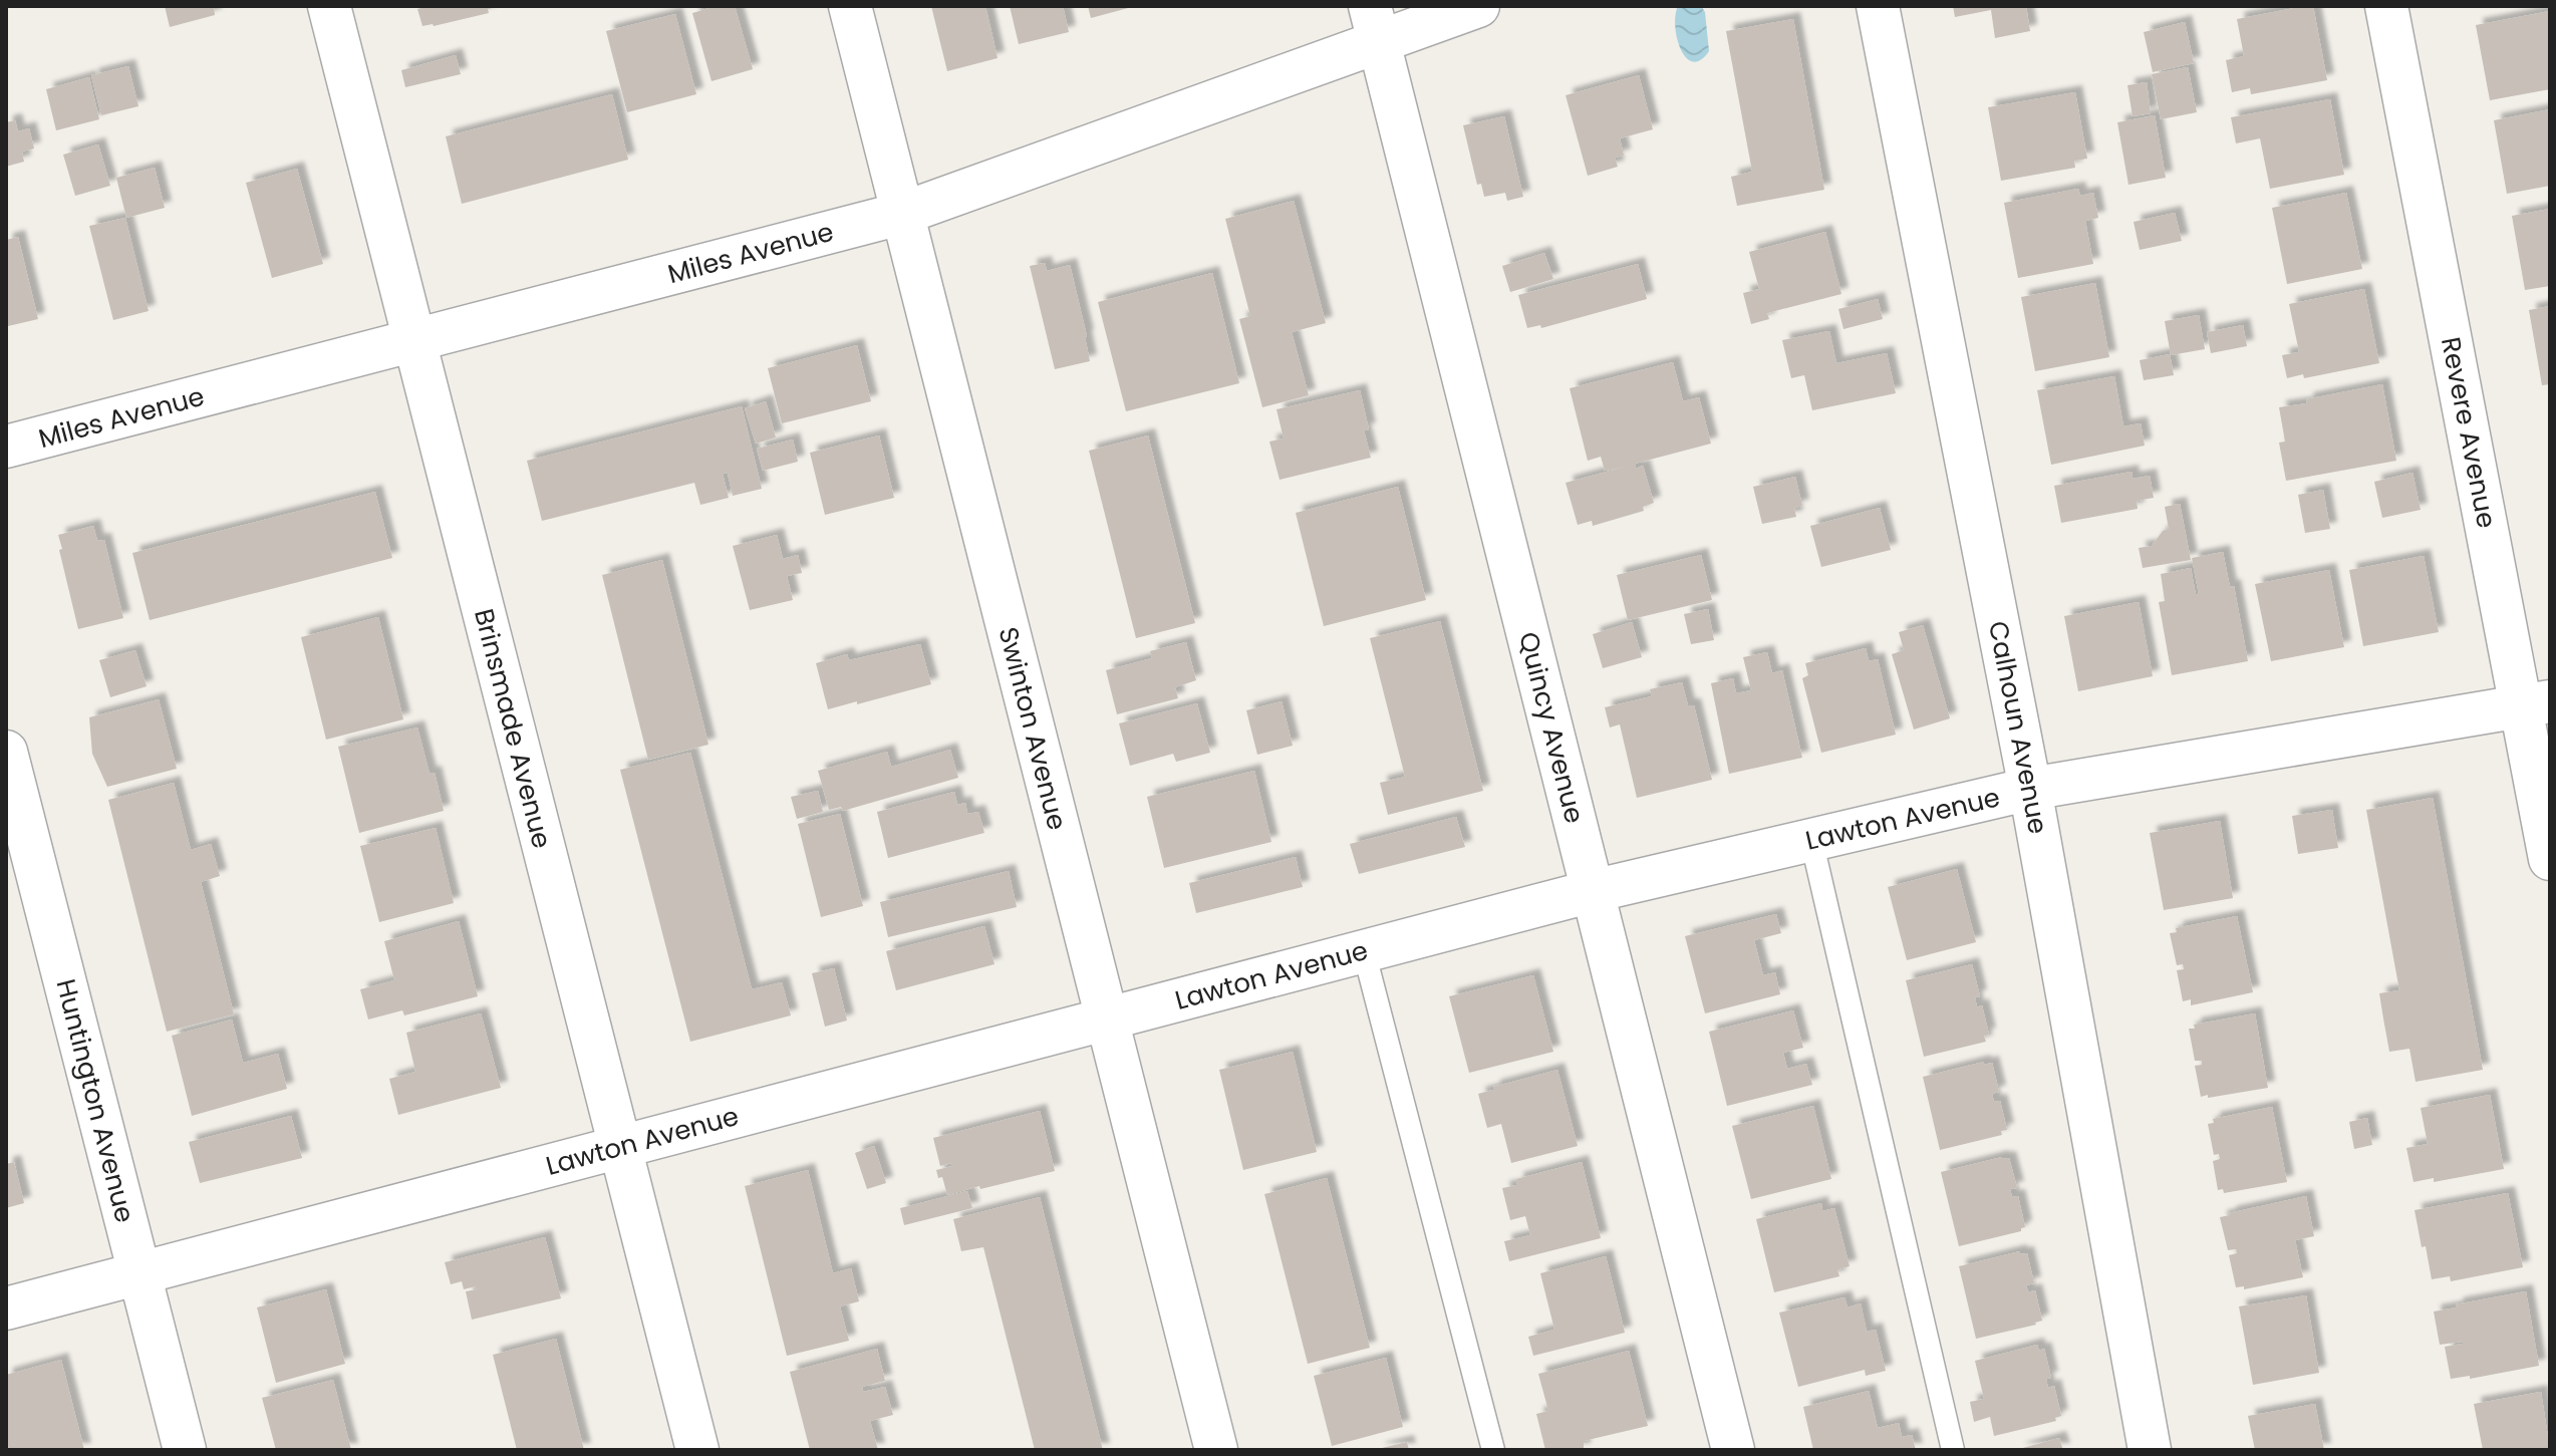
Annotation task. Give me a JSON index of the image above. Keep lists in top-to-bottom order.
{
  "streets": {
    "street": [
      "Miles Avenue",
      "Revere Avenue",
      "Quincy Avenue",
      "Calhoun Avenue",
      "Brinsmade Avenue",
      "Swinton Avenue",
      "Lawton Avenue",
      "Huntington Avenue"
    ]
  },
  "crossings": [
    ["Miles Avenue", "Quincy Avenue"],
    ["Miles Avenue", "Brinsmade Avenue"],
    ["Miles Avenue", "Swinton Avenue"],
    ["Revere Avenue", "Lawton Avenue"],
    ["Quincy Avenue", "Lawton Avenue"],
    ["Calhoun Avenue", "Lawton Avenue"],
    ["Brinsmade Avenue", "Lawton Avenue"],
    ["Swinton Avenue", "Lawton Avenue"],
    ["Lawton Avenue", "Huntington Avenue"]
  ]
}
